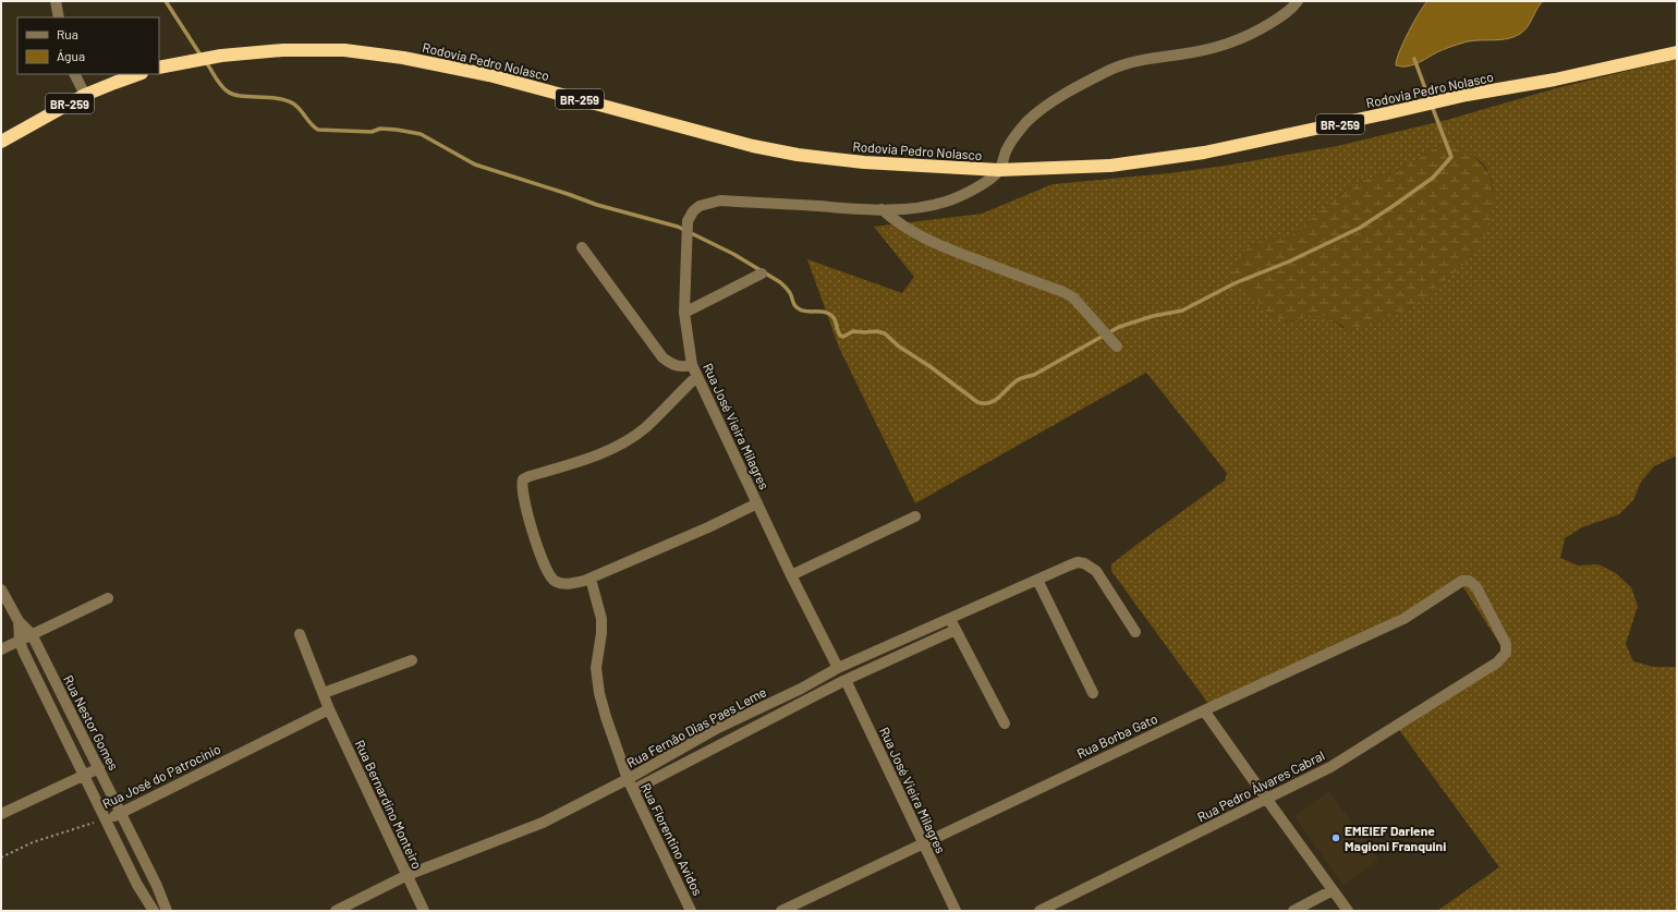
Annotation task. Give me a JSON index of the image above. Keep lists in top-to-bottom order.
{
  "streets": {
    "highway": ["Rodovia Pedro Nolasco", "BR-259"],
    "street": [
      "Rua José Vieira Milagres",
      "Rua Nestor Gomes",
      "Rua Fernão Dias Paes Leme",
      "Rua Borba Gato",
      "Rua José do Patrocínio",
      "Rua Pedro Álvares Cabral",
      "Rua Bernardino Monteiro",
      "Rua Florentino Avidos"
    ]
  },
  "crossings": [
    ["Rodovia Pedro Nolasco", "Rua José Vieira Milagres"],
    ["Rua José Vieira Milagres", "Rua Fernão Dias Paes Leme"],
    ["Rua José Vieira Milagres", "Rua Borba Gato"],
    ["Rua Nestor Gomes", "Rua José do Patrocínio"],
    ["Rua Fernão Dias Paes Leme", "Rua Bernardino Monteiro"],
    ["Rua Fernão Dias Paes Leme", "Rua Florentino Avidos"],
    ["Rua Borba Gato", "Rua Pedro Álvares Cabral"],
    ["Rua José do Patrocínio", "Rua Bernardino Monteiro"]
  ],
  "places": ["EMEIEF Darlene Magioni Franquini"],
  "legend": ["Rua", "Água"]
}
